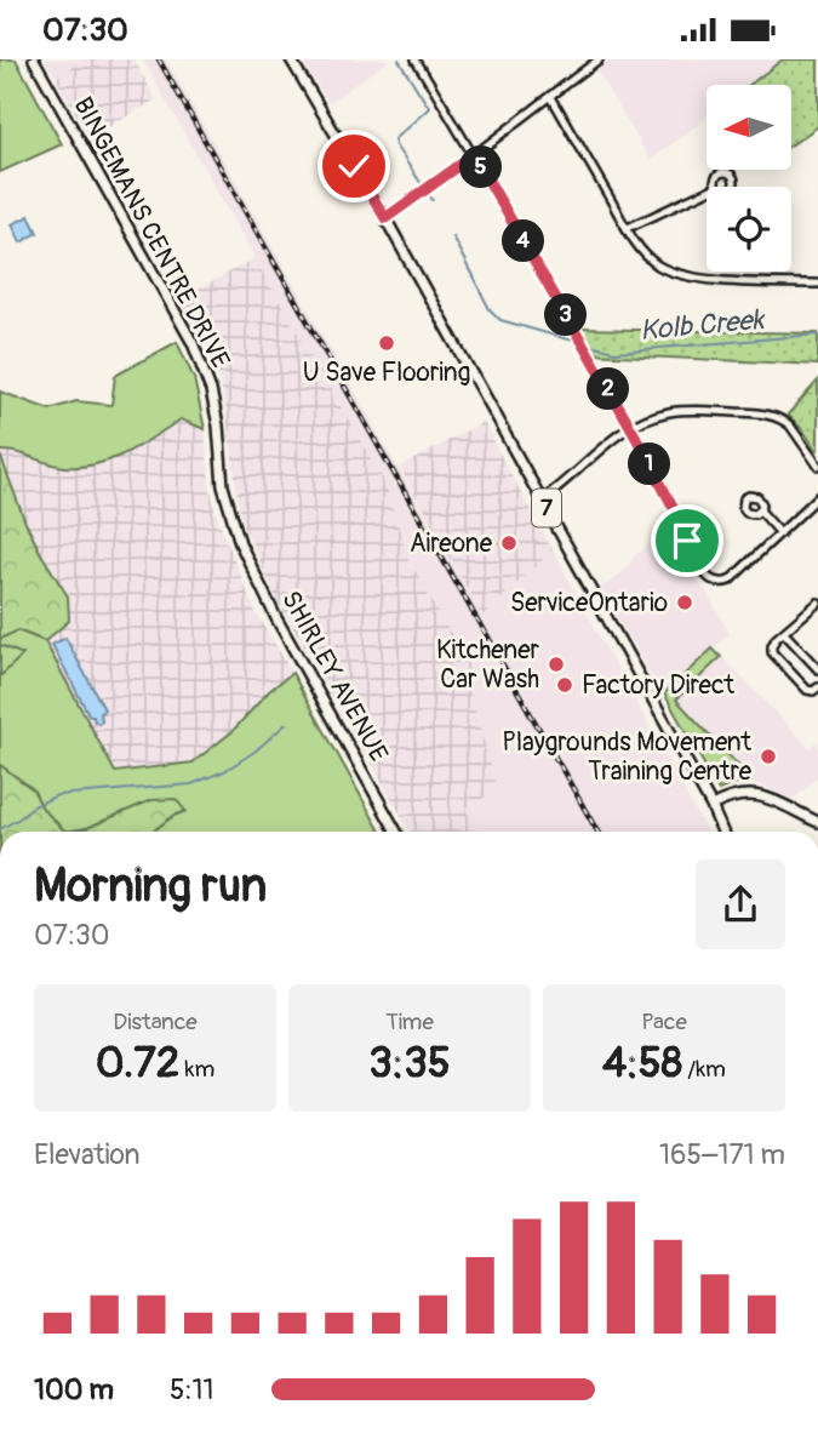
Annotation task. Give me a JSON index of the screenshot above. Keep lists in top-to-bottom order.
{
  "streets": {
    "main road": ["BINGEMANS CENTRE DRIVE", "7", "SHIRLEY AVENUE"]
  },
  "crossings": [
    ["BINGEMANS CENTRE DRIVE", "SHIRLEY AVENUE"]
  ],
  "water": ["Kolb Creek"],
  "places": [
    "U Save Flooring",
    "Aireone",
    "ServiceOntario",
    "Kitchener Car Wash",
    "Factory Direct",
    "Playgrounds Movement Training Centre"
  ],
  "north": "left",
  "page": {
    "status": "07:30",
    "pins": [
      "5",
      "4",
      "3",
      "2",
      "1"
    ],
    "heading": ["Morning run", "07:30"],
    "stats": [
      ["Distance", "0.72 km"],
      ["Time", "3:35"],
      ["Pace", "4:58 /km"]
    ],
    "chart": ["Elevation", "165–171 m"],
    "list": [
      {
        "name": "100 m",
        "note": "5:11"
      }
    ]
  }
}
